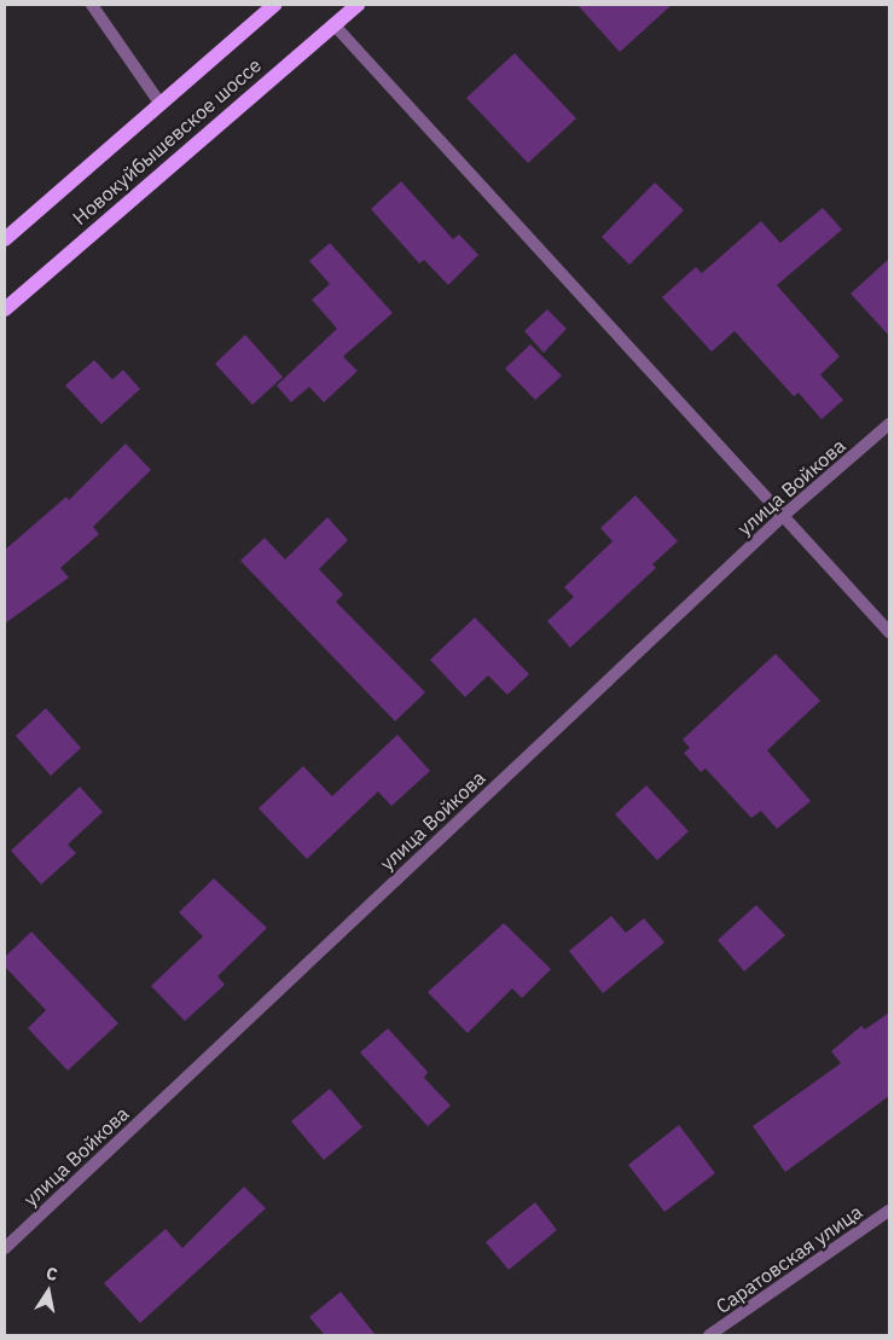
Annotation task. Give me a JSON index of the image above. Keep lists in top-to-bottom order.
{
  "streets": {
    "main road": ["Новокуйбышевское шоссе"],
    "street": ["улица Войкова", "Саратовская улица"]
  },
  "north": "top"
}
